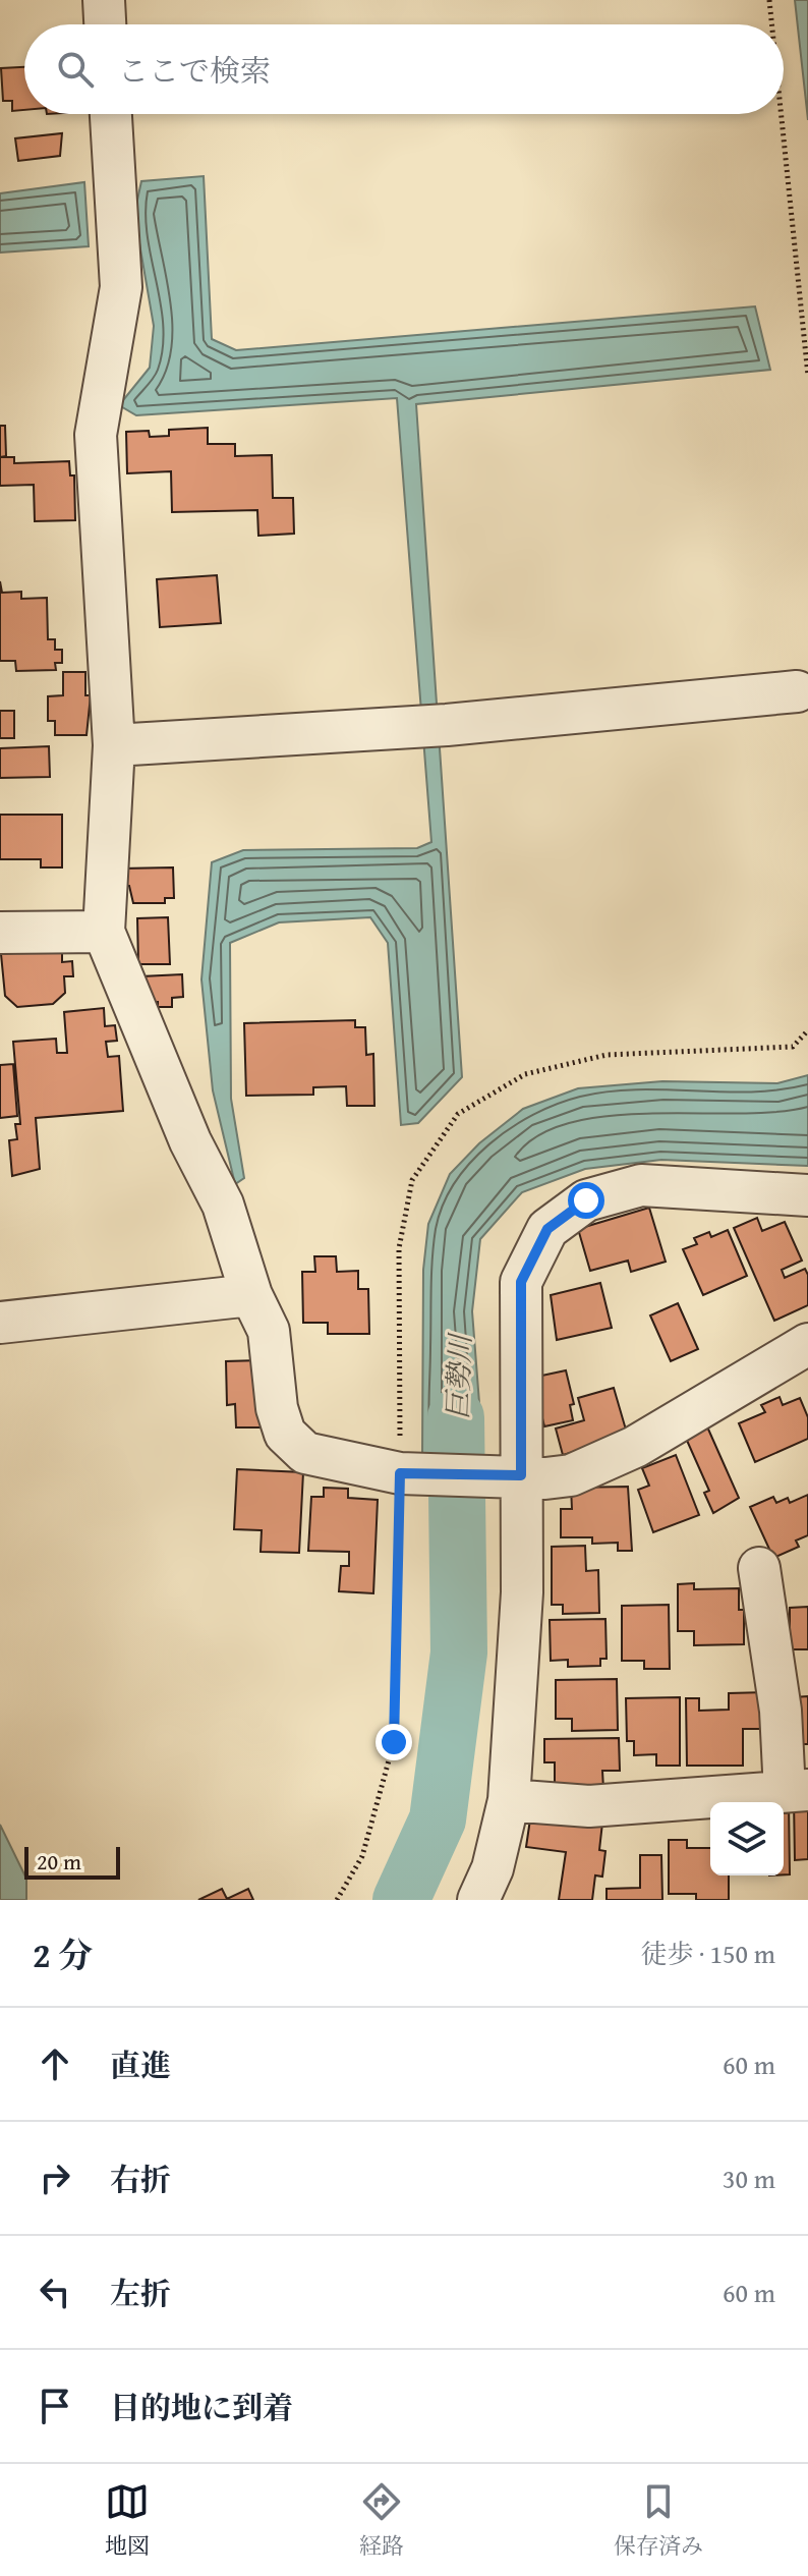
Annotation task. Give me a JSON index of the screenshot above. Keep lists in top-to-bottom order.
{
  "water": ["巨勢川"],
  "scale_bar": "20 m",
  "page": {
    "search": "ここで検索",
    "scale": "20 m",
    "heading": ["2 分", "徒歩 · 150 m"],
    "list": [
      ["直進", "60 m"],
      ["右折", "30 m"],
      ["左折", "60 m"],
      "目的地に到着"
    ],
    "nav": ["地図", "経路", "保存済み"]
  }
}
